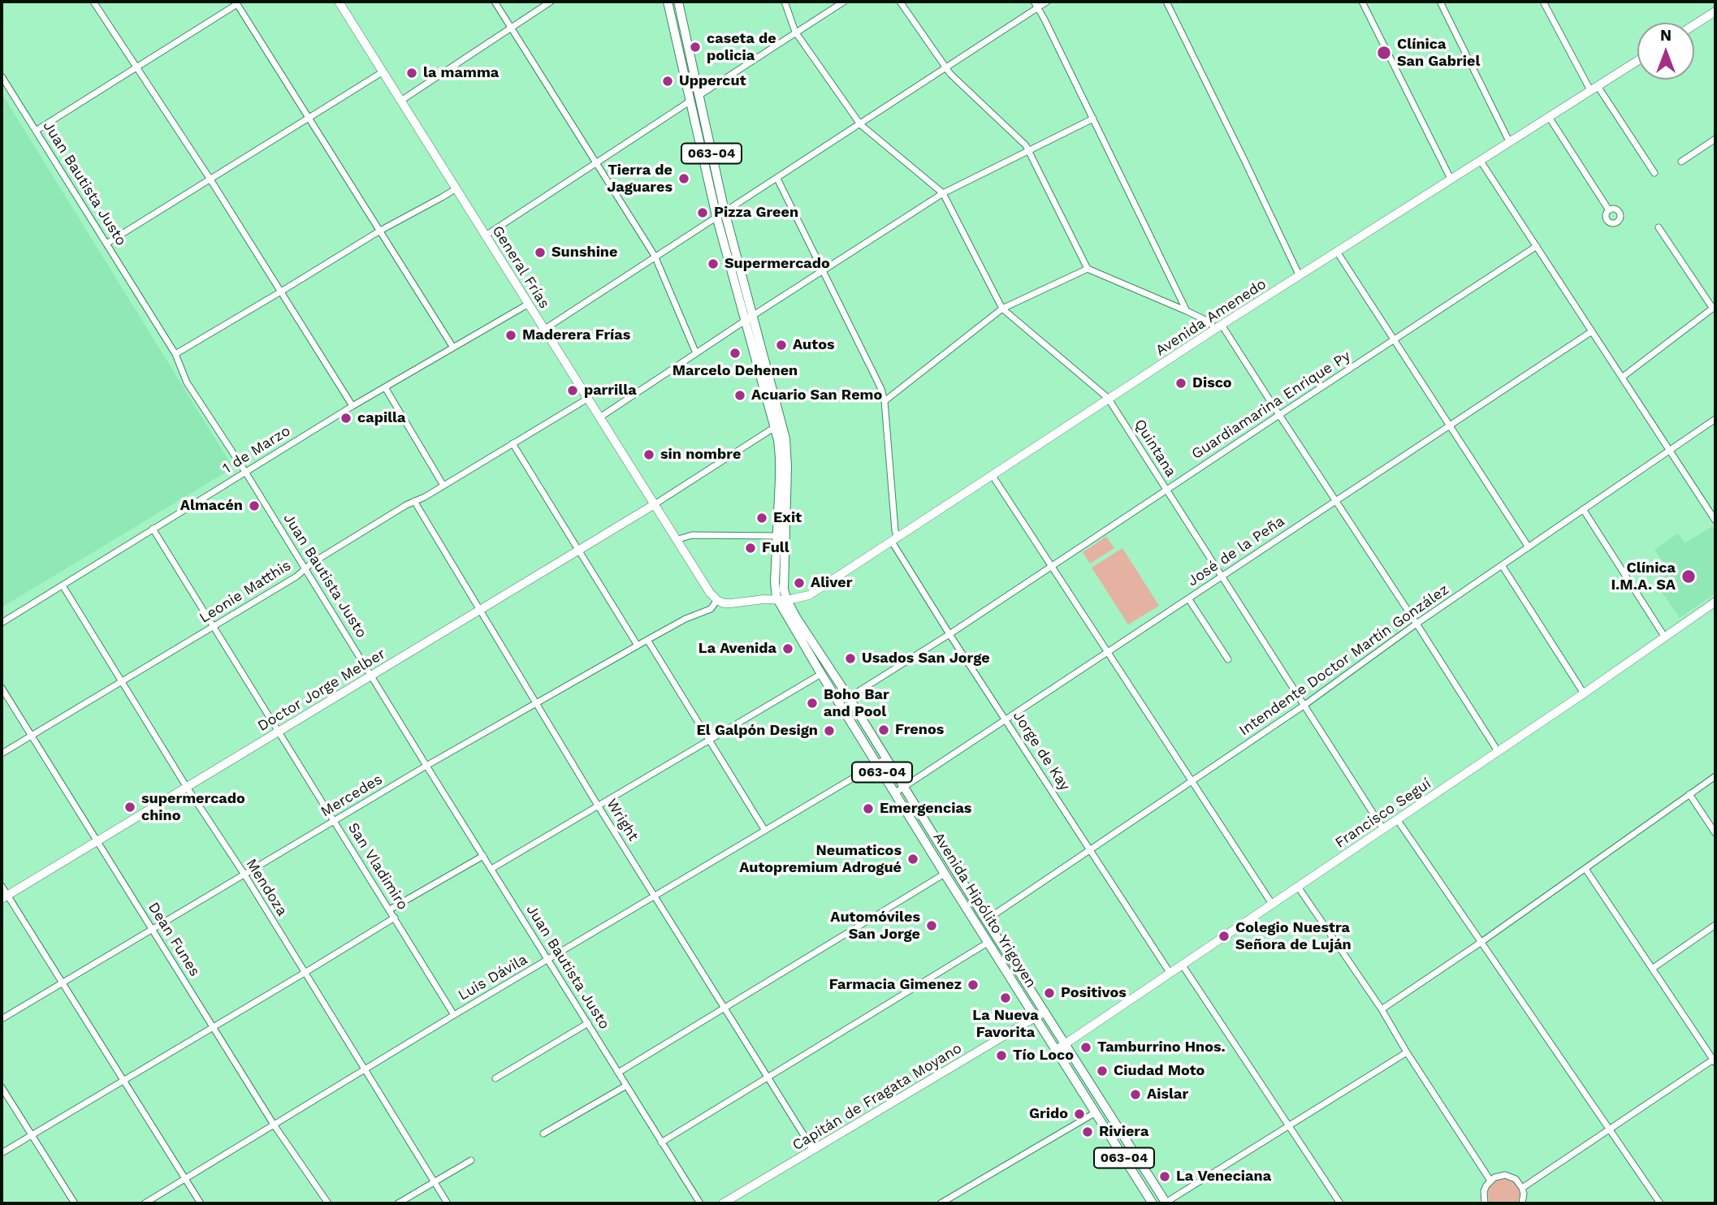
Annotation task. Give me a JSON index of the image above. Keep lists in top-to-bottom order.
{
  "streets": {
    "main road": ["063-04", "Avenida Hipólito Yrigoyen"],
    "street": [
      "Juan Bautista Justo",
      "General Frías",
      "Avenida Amenedo",
      "Guardiamarina Enrique Py",
      "Quintana",
      "1 de Marzo",
      "José de la Peña",
      "Leonie Matthis",
      "Intendente Doctor Martín González",
      "Doctor Jorge Melber",
      "Jorge de Kay",
      "Mercedes",
      "Francisco Seguí",
      "Wright",
      "San Vladimiro",
      "Mendoza",
      "Dean Funes",
      "Luis Dávila",
      "Capitán de Fragata Moyano"
    ]
  },
  "crossings": [
    ["Juan Bautista Justo", "1 de Marzo"],
    ["Juan Bautista Justo", "Leonie Matthis"],
    ["Juan Bautista Justo", "Doctor Jorge Melber"],
    ["Juan Bautista Justo", "Mercedes"],
    ["Juan Bautista Justo", "Luis Dávila"],
    ["General Frías", "1 de Marzo"],
    ["General Frías", "Leonie Matthis"],
    ["General Frías", "Doctor Jorge Melber"],
    ["General Frías", "Mercedes"],
    ["Avenida Amenedo", "Quintana"],
    ["Avenida Amenedo", "Jorge de Kay"],
    ["Avenida Amenedo", "Avenida Hipólito Yrigoyen"],
    ["Guardiamarina Enrique Py", "Quintana"],
    ["Guardiamarina Enrique Py", "Jorge de Kay"],
    ["Guardiamarina Enrique Py", "Avenida Hipólito Yrigoyen"],
    ["Quintana", "José de la Peña"],
    ["Quintana", "Intendente Doctor Martín González"],
    ["Quintana", "Francisco Seguí"],
    ["1 de Marzo", "San Vladimiro"],
    ["1 de Marzo", "Mendoza"],
    ["José de la Peña", "Jorge de Kay"],
    ["José de la Peña", "Avenida Hipólito Yrigoyen"],
    ["Leonie Matthis", "Wright"],
    ["Leonie Matthis", "San Vladimiro"],
    ["Leonie Matthis", "Mendoza"],
    ["Leonie Matthis", "Dean Funes"],
    ["Intendente Doctor Martín González", "Jorge de Kay"],
    ["Intendente Doctor Martín González", "Avenida Hipólito Yrigoyen"],
    ["Doctor Jorge Melber", "Wright"],
    ["Doctor Jorge Melber", "San Vladimiro"],
    ["Doctor Jorge Melber", "Mendoza"],
    ["Doctor Jorge Melber", "Dean Funes"],
    ["Jorge de Kay", "Francisco Seguí"],
    ["Mercedes", "Wright"],
    ["Mercedes", "San Vladimiro"],
    ["Mercedes", "Mendoza"],
    ["Mercedes", "Dean Funes"],
    ["Francisco Seguí", "Avenida Hipólito Yrigoyen"],
    ["Wright", "Luis Dávila"],
    ["Wright", "Capitán de Fragata Moyano"],
    ["San Vladimiro", "Luis Dávila"],
    ["Mendoza", "Luis Dávila"],
    ["Avenida Hipólito Yrigoyen", "Luis Dávila"],
    ["Avenida Hipólito Yrigoyen", "Capitán de Fragata Moyano"],
    ["Dean Funes", "Luis Dávila"]
  ],
  "places": [
    "caseta de policia",
    "Clínica San Gabriel",
    "la mamma",
    "Uppercut",
    "Tierra de Jaguares",
    "Pizza Green",
    "Sunshine",
    "Supermercado",
    "Maderera Frías",
    "Autos",
    "Marcelo Dehenen",
    "Disco",
    "parrilla",
    "Acuario San Remo",
    "capilla",
    "sin nombre",
    "Almacén",
    "Exit",
    "Full",
    "Clínica I.M.A. SA",
    "Aliver",
    "La Avenida",
    "Usados San Jorge",
    "Boho Bar and Pool",
    "Frenos",
    "El Galpón Design",
    "supermercado chino",
    "Emergencias",
    "Neumaticos Autopremium Adrogué",
    "Automóviles San Jorge",
    "Colegio Nuestra Señora de Luján",
    "Farmacia Gimenez",
    "Positivos",
    "La Nueva Favorita",
    "Tamburrino Hnos.",
    "Tío Loco",
    "Ciudad Moto",
    "Aislar",
    "Grido",
    "Riviera",
    "La Veneciana"
  ],
  "north": "top"
}
